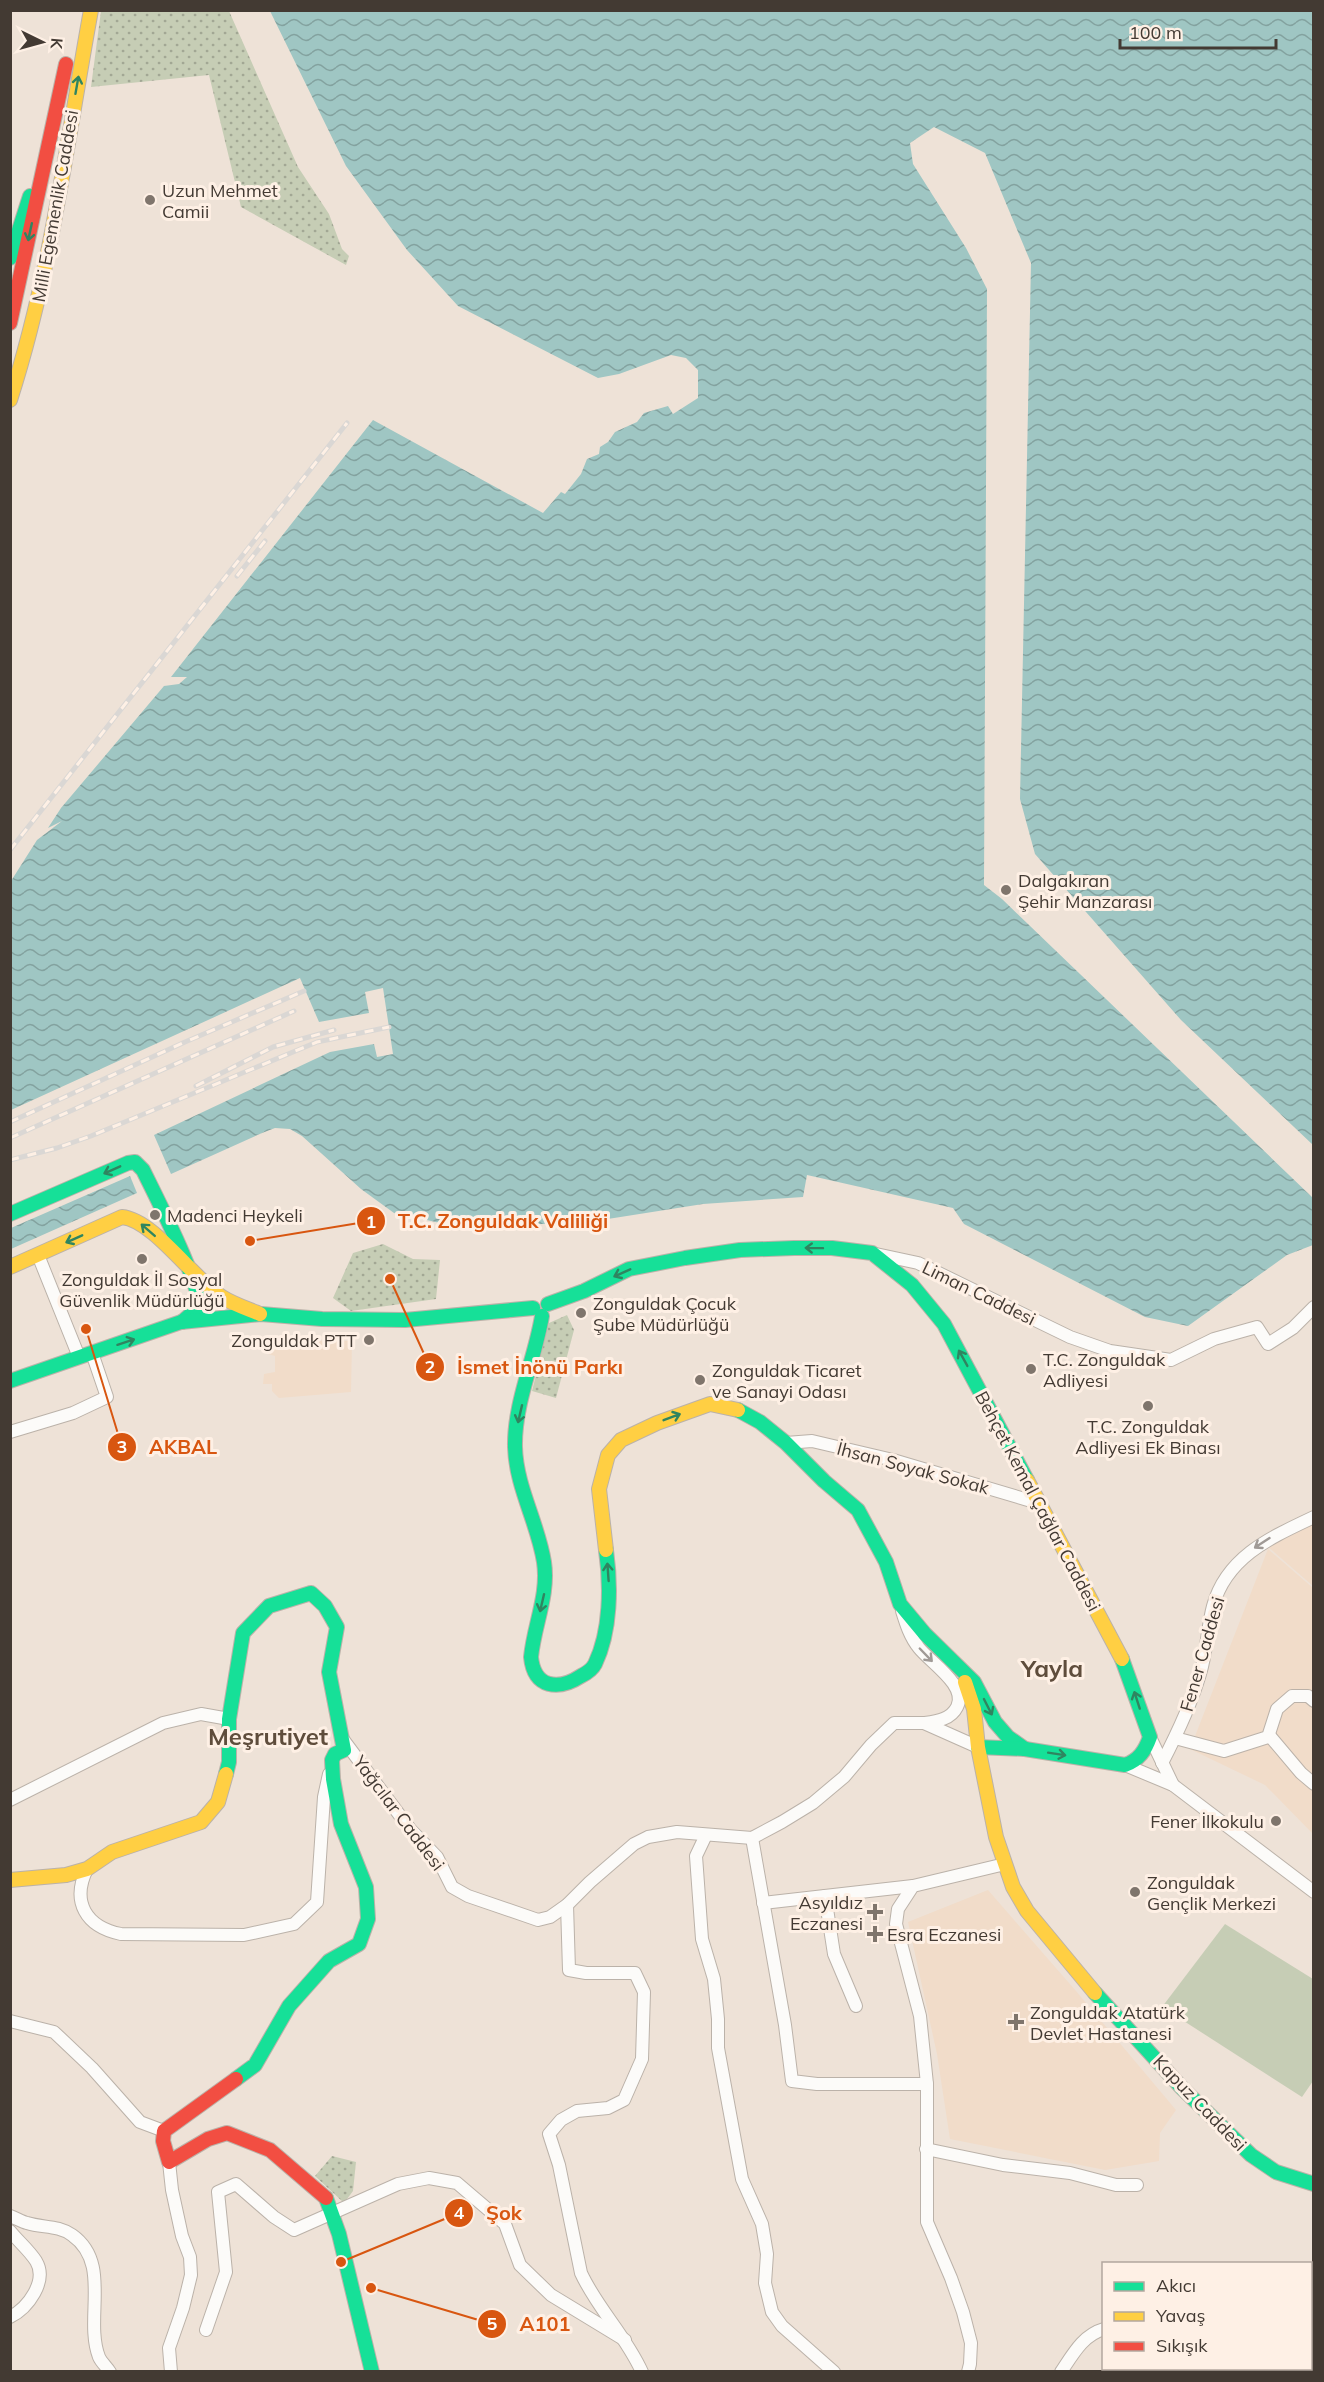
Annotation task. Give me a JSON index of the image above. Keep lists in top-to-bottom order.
{
  "streets": {
    "main road": [
      "Milli Egemenlik Caddesi",
      "Liman Caddesi",
      "Behçet Kemal Çağlar Caddesi",
      "Yağcılar Caddesi",
      "Kapuz Caddesi"
    ],
    "street": ["İhsan Soyak Sokak", "Fener Caddesi"]
  },
  "crossings": [
    ["Liman Caddesi", "Behçet Kemal Çağlar Caddesi"],
    ["İhsan Soyak Sokak", "Behçet Kemal Çağlar Caddesi"]
  ],
  "one_way": ["Behçet Kemal Çağlar Caddesi", "Fener Caddesi"],
  "districts": ["Yayla", "Meşrutiyet"],
  "places": {
    "other": [
      "Uzun Mehmet Camii",
      "Dalgakıran Şehir Manzarası",
      "Madenci Heykeli",
      "T.C. Zonguldak Valiliği",
      "Zonguldak İl Sosyal Güvenlik Müdürlüğü",
      "İsmet İnönü Parkı",
      "Zonguldak Çocuk Şube Müdürlüğü",
      "AKBAL",
      "Zonguldak PTT",
      "T.C. Zonguldak Adliyesi",
      "Zonguldak Ticaret ve Sanayi Odası",
      "T.C. Zonguldak Adliyesi Ek Binası",
      "Fener İlkokulu",
      "Zonguldak Gençlik Merkezi",
      "Şok",
      "A101"
    ],
    "health": ["Asyıldız Eczanesi", "Esra Eczanesi", "Zonguldak Atatürk Devlet Hastanesi"]
  },
  "legend": ["Akıcı", "Yavaş", "Sıkışık"],
  "scale_bar": "100 m",
  "north": "right"
}
